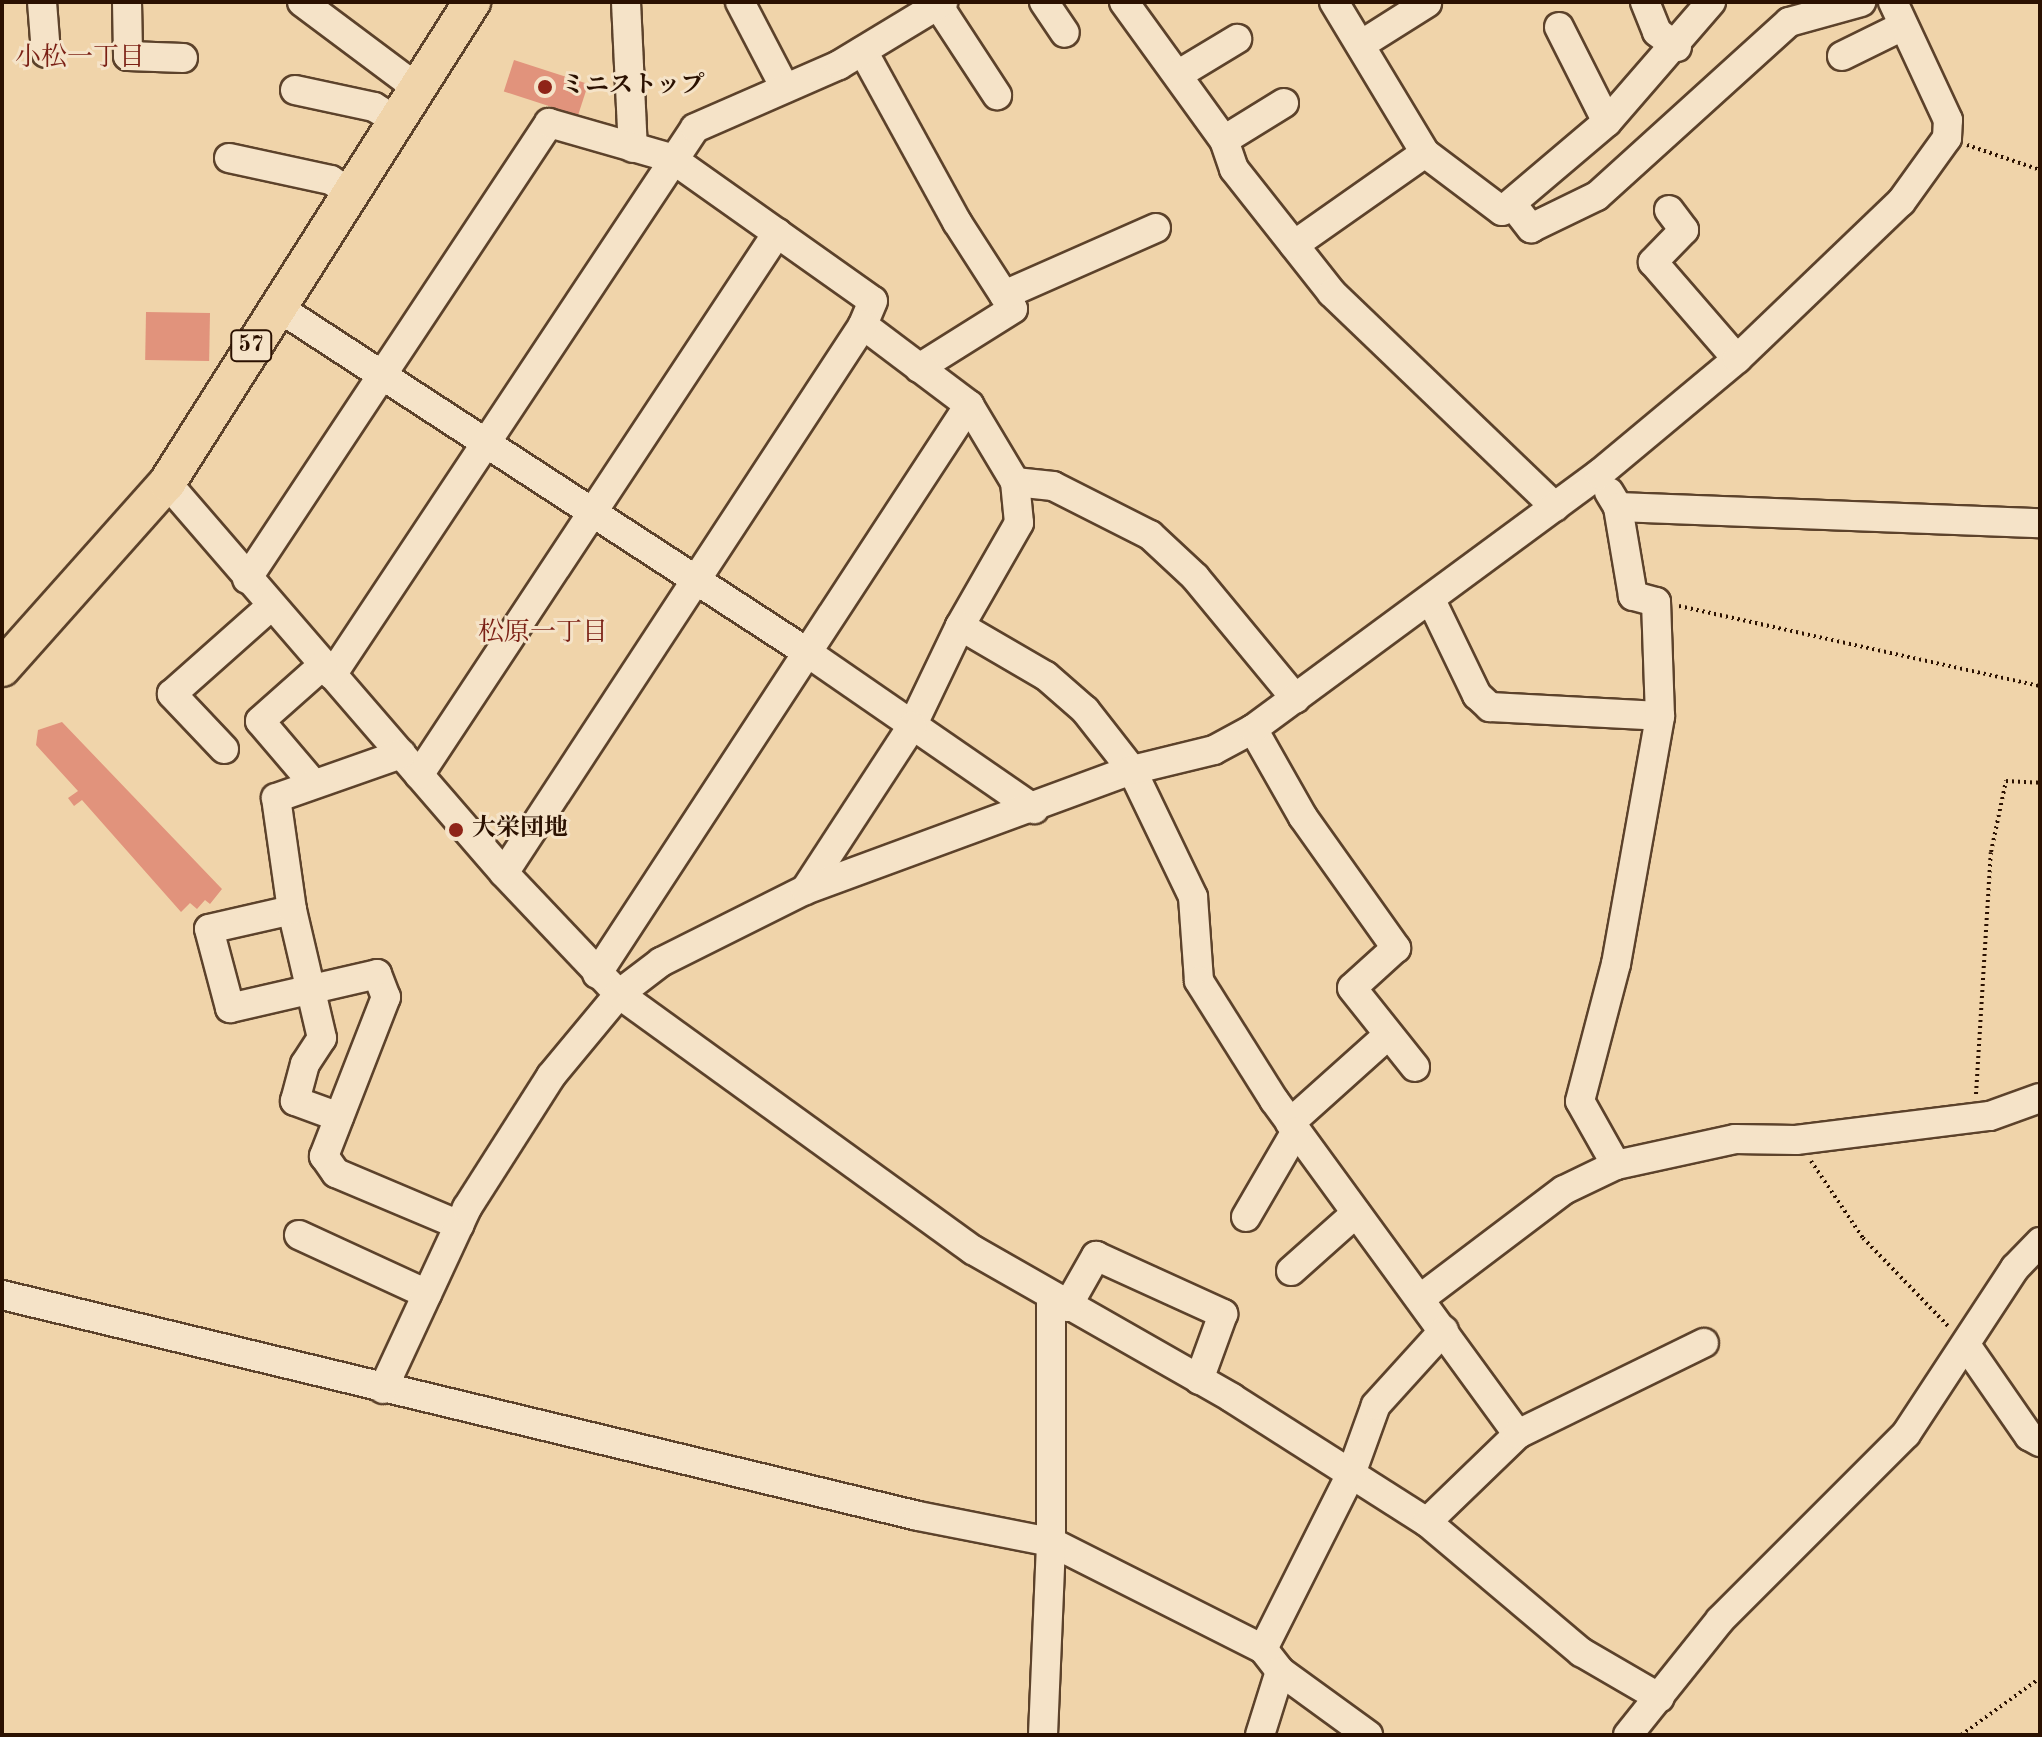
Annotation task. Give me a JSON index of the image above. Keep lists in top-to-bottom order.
{
  "streets": {
    "main road": ["57"]
  },
  "districts": ["小松一丁目", "松原一丁目"],
  "places": ["ミニストップ", "大栄団地"]
}
